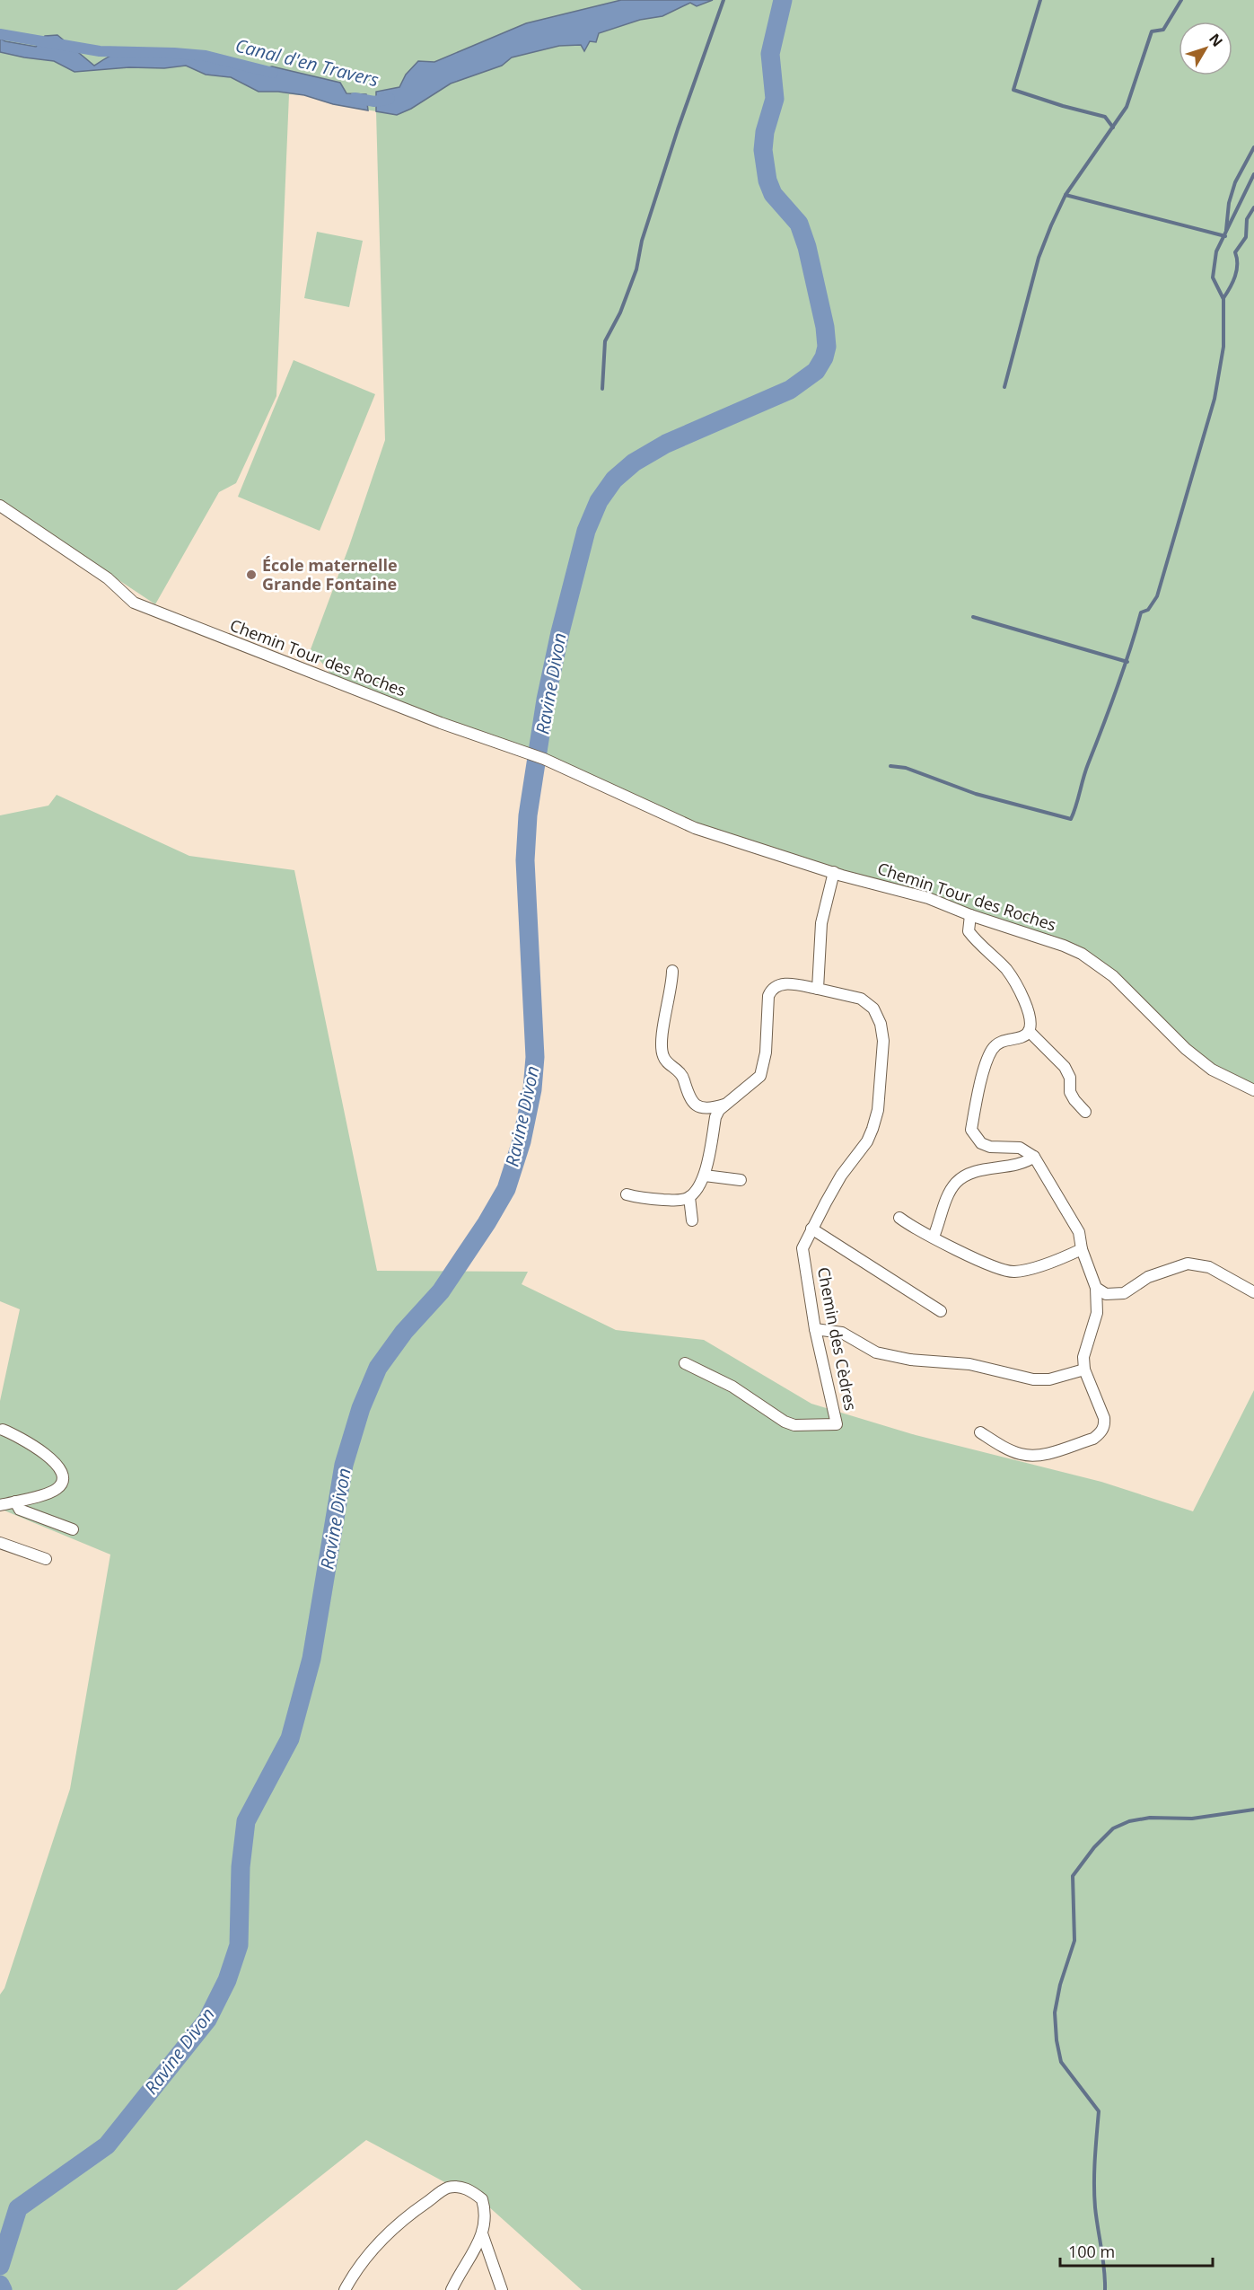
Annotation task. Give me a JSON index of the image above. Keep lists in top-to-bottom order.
{
  "streets": {
    "street": ["Chemin Tour des Roches", "Chemin des Cèdres"]
  },
  "water": ["Canal d'en Travers", "Ravine Divon"],
  "places": ["École maternelle Grande Fontaine"],
  "scale_bar": "100 m",
  "north": "top right"
}
